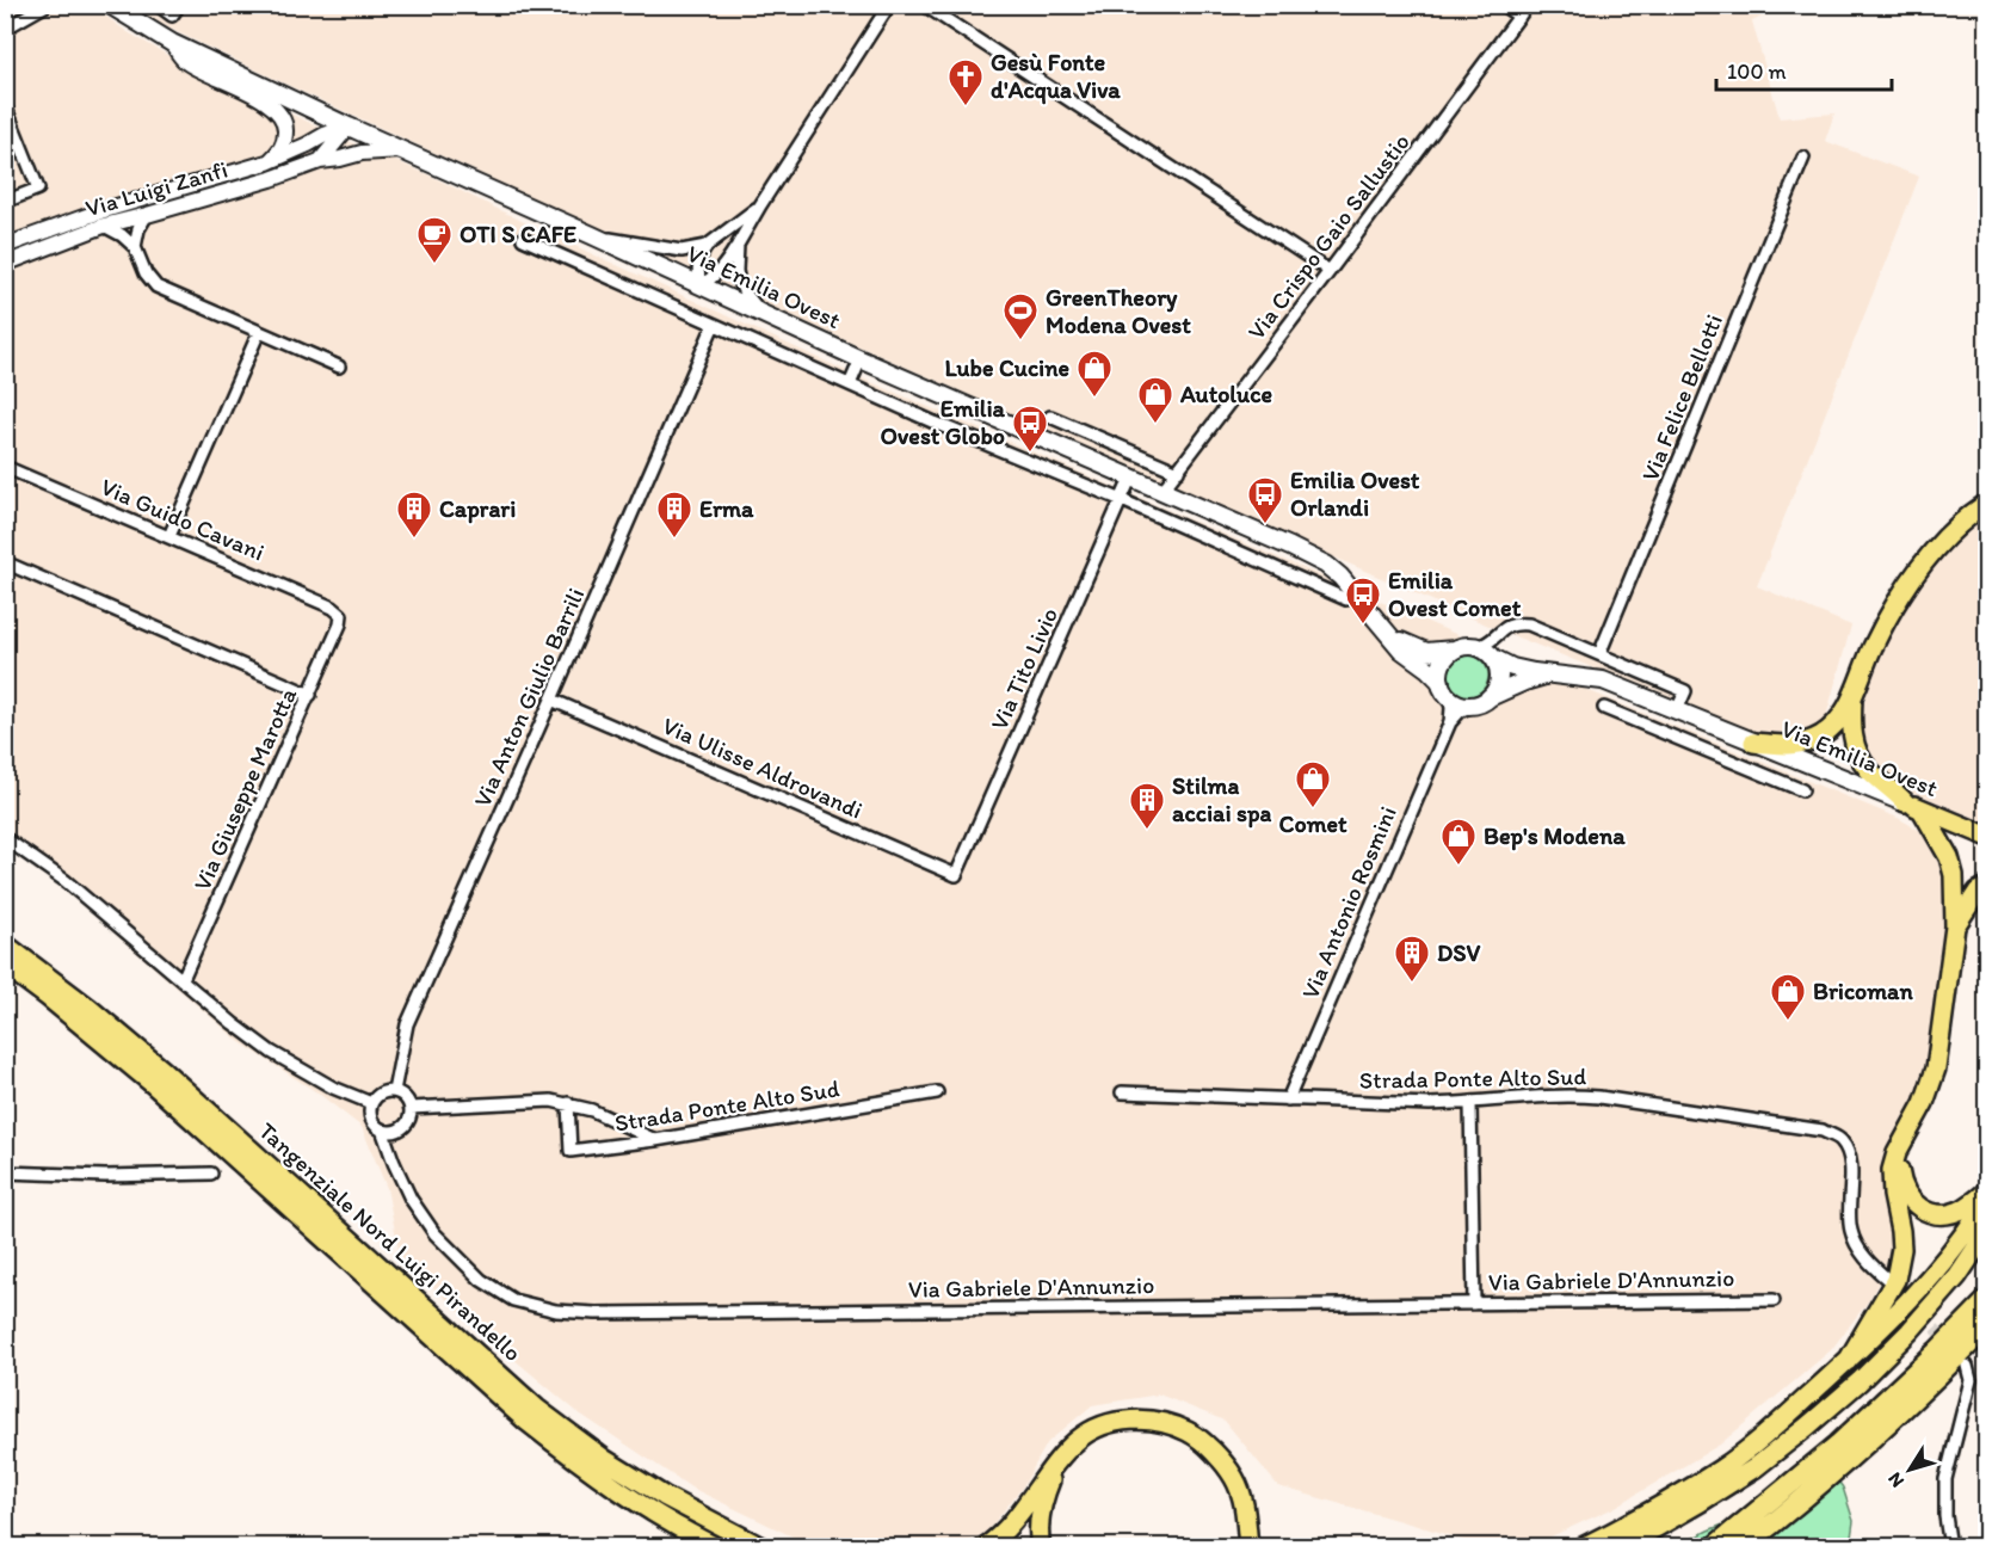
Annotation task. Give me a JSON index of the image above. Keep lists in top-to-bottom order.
{
  "streets": {
    "main road": ["Via Emilia Ovest", "Tangenziale Nord Luigi Pirandello"],
    "street": [
      "Via Luigi Zanfi",
      "Via Crispo Gaio Sallustio",
      "Via Felice Bellotti",
      "Via Guido Cavani",
      "Via Tito Livio",
      "Via Anton Giulio Barrili",
      "Via Ulisse Aldrovandi",
      "Via Giuseppe Marotta",
      "Via Antonio Rosmini",
      "Strada Ponte Alto Sud",
      "Via Gabriele D'Annunzio"
    ]
  },
  "crossings": [
    ["Via Luigi Zanfi", "Via Emilia Ovest"],
    ["Via Crispo Gaio Sallustio", "Via Emilia Ovest"],
    ["Via Emilia Ovest", "Via Tito Livio"],
    ["Via Guido Cavani", "Via Giuseppe Marotta"],
    ["Via Tito Livio", "Via Ulisse Aldrovandi"],
    ["Via Anton Giulio Barrili", "Via Ulisse Aldrovandi"],
    ["Via Anton Giulio Barrili", "Via Gabriele D'Annunzio"],
    ["Via Antonio Rosmini", "Strada Ponte Alto Sud"]
  ],
  "places": {
    "church": ["Gesù Fonte d'Acqua Viva"],
    "cafe": ["OTI S CAFE"],
    "sports": ["GreenTheory Modena Ovest"],
    "shop": [
      "Lube Cucine",
      "Autoluce",
      "Comet",
      "Bep's Modena",
      "Bricoman"
    ],
    "bus stop": ["Emilia Ovest Globo", "Emilia Ovest Orlandi", "Emilia Ovest Comet"],
    "building": [
      "Caprari",
      "Erma",
      "Stilma acciai spa",
      "DSV"
    ]
  },
  "scale_bar": "100 m",
  "north": "bottom left"
}
